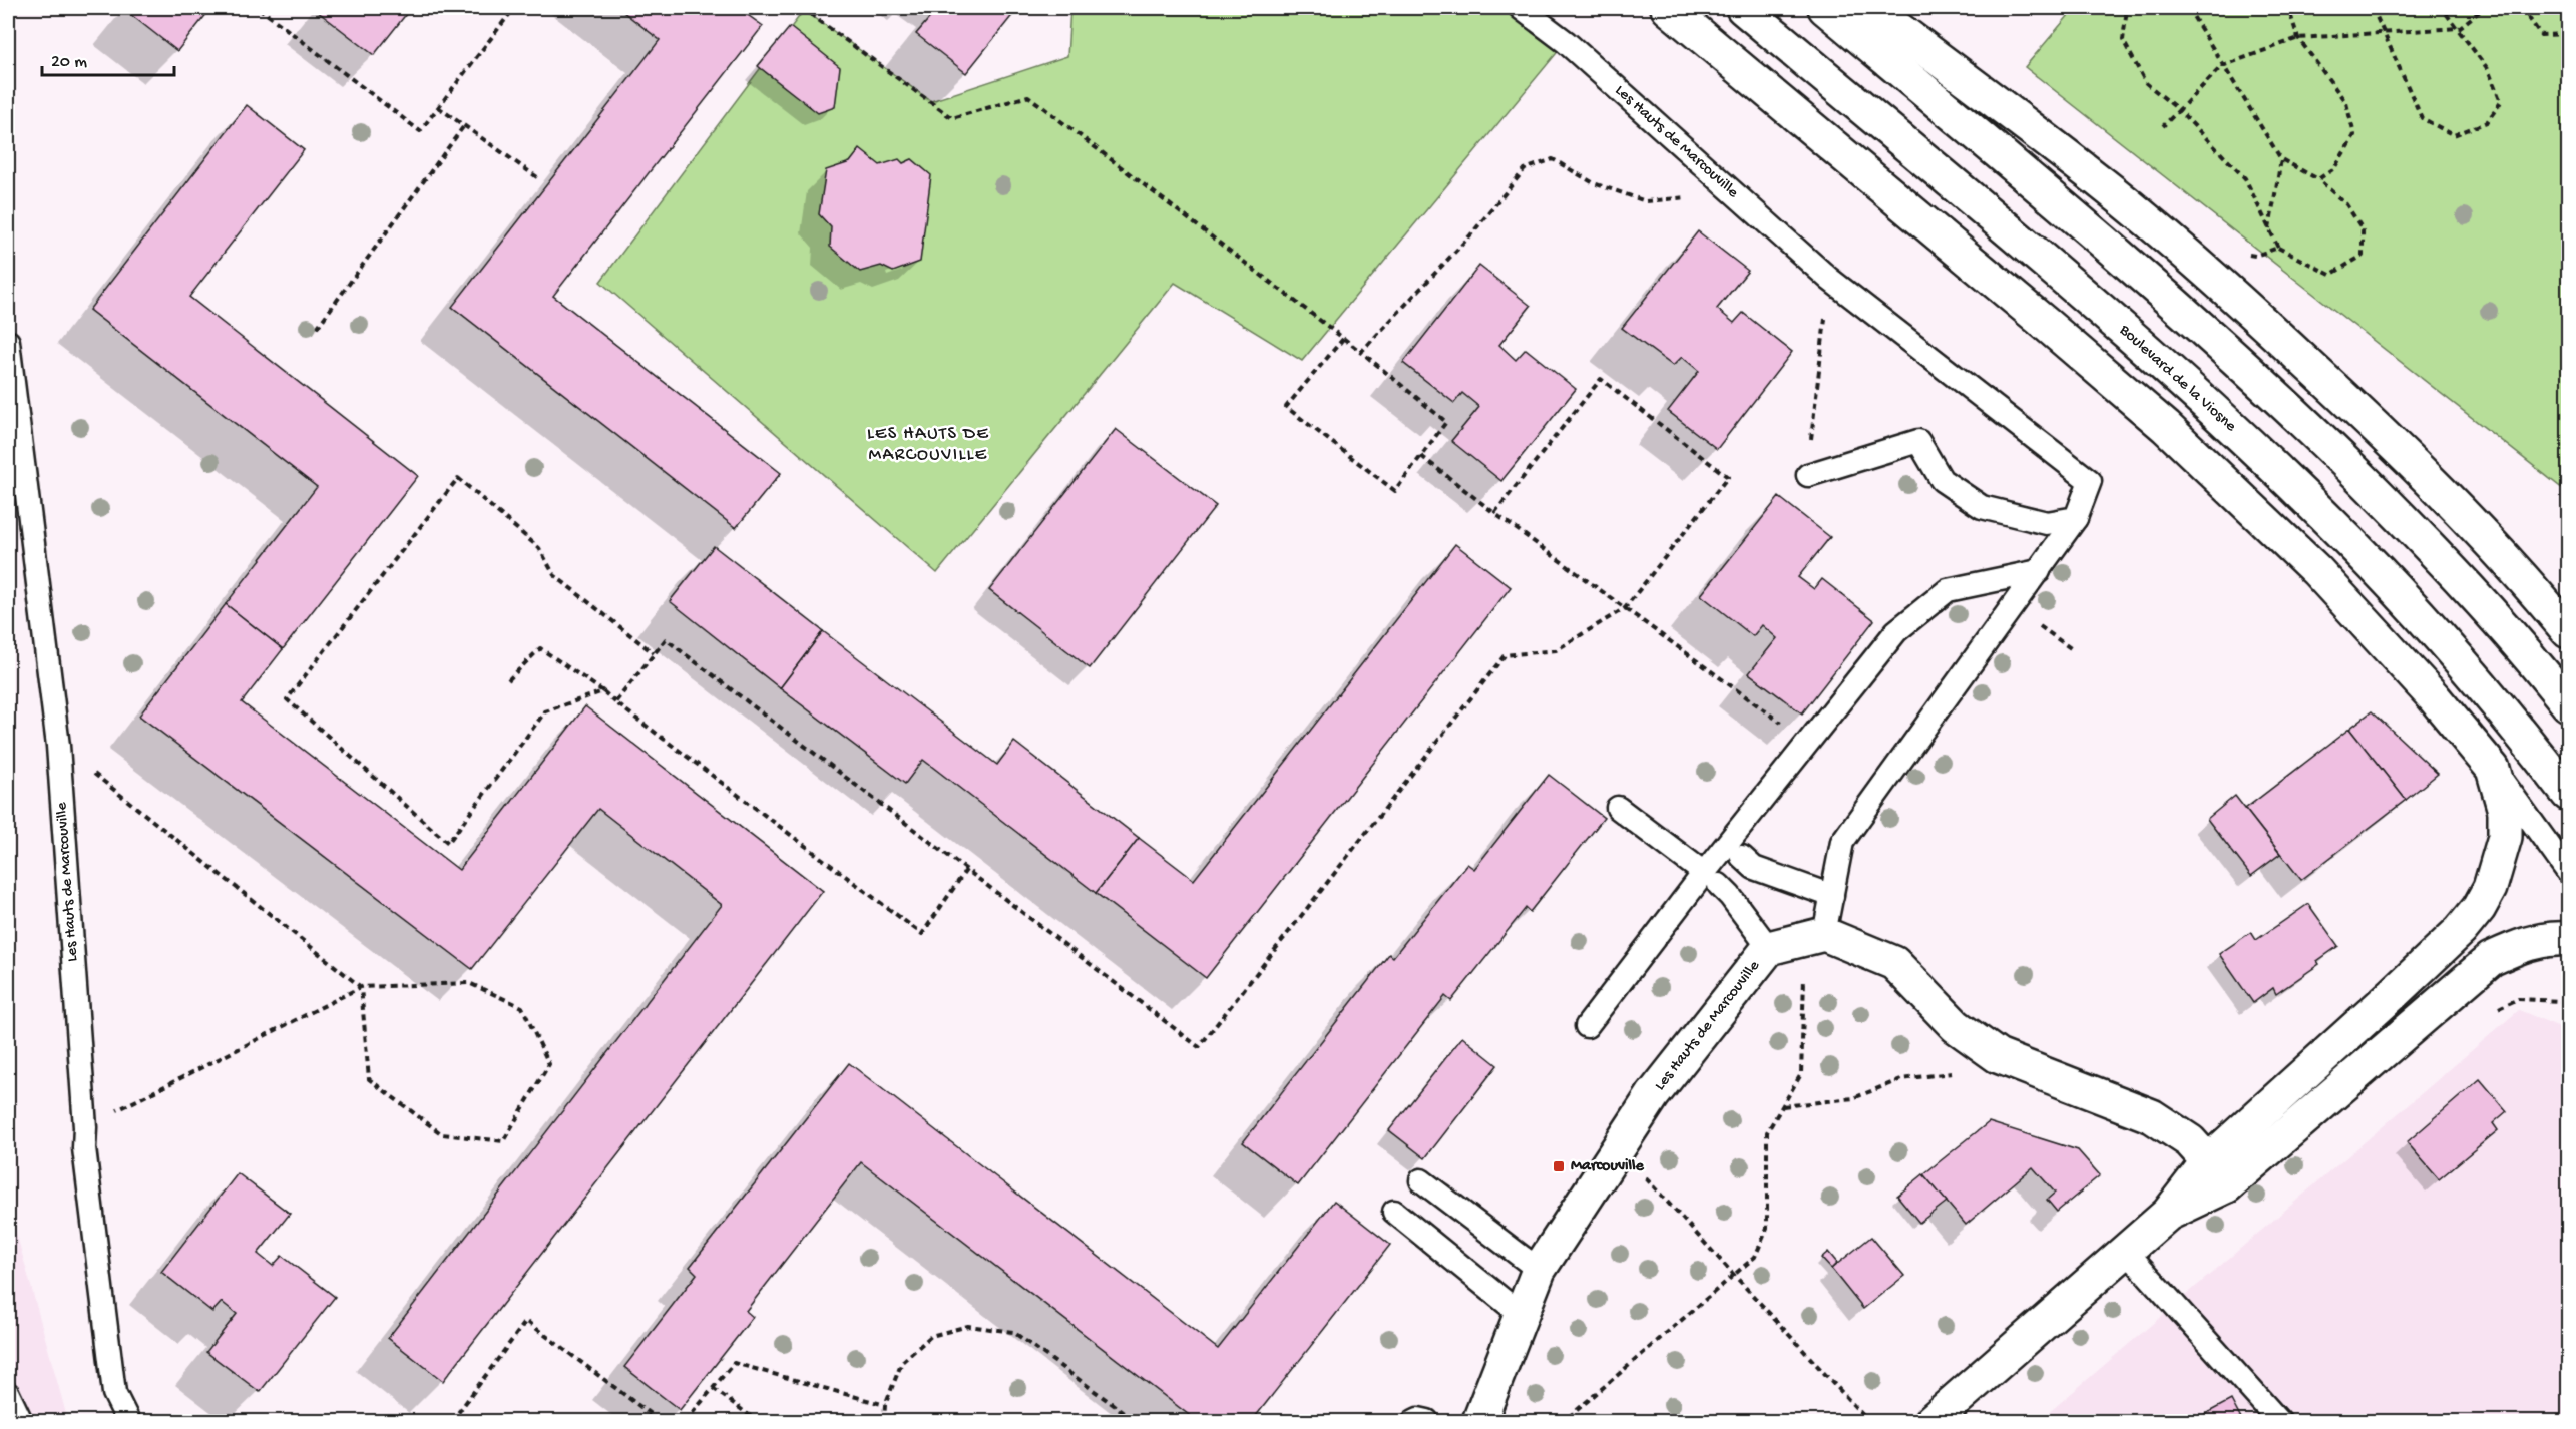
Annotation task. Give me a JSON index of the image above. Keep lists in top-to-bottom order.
{
  "streets": {
    "main road": ["Les Hauts de Marcouville", "Boulevard de la Viosne"]
  },
  "districts": ["LES HAUTS DE MARCOUVILLE"],
  "places": {
    "transit": ["Marcouville"]
  },
  "scale_bar": "20 m"
}
